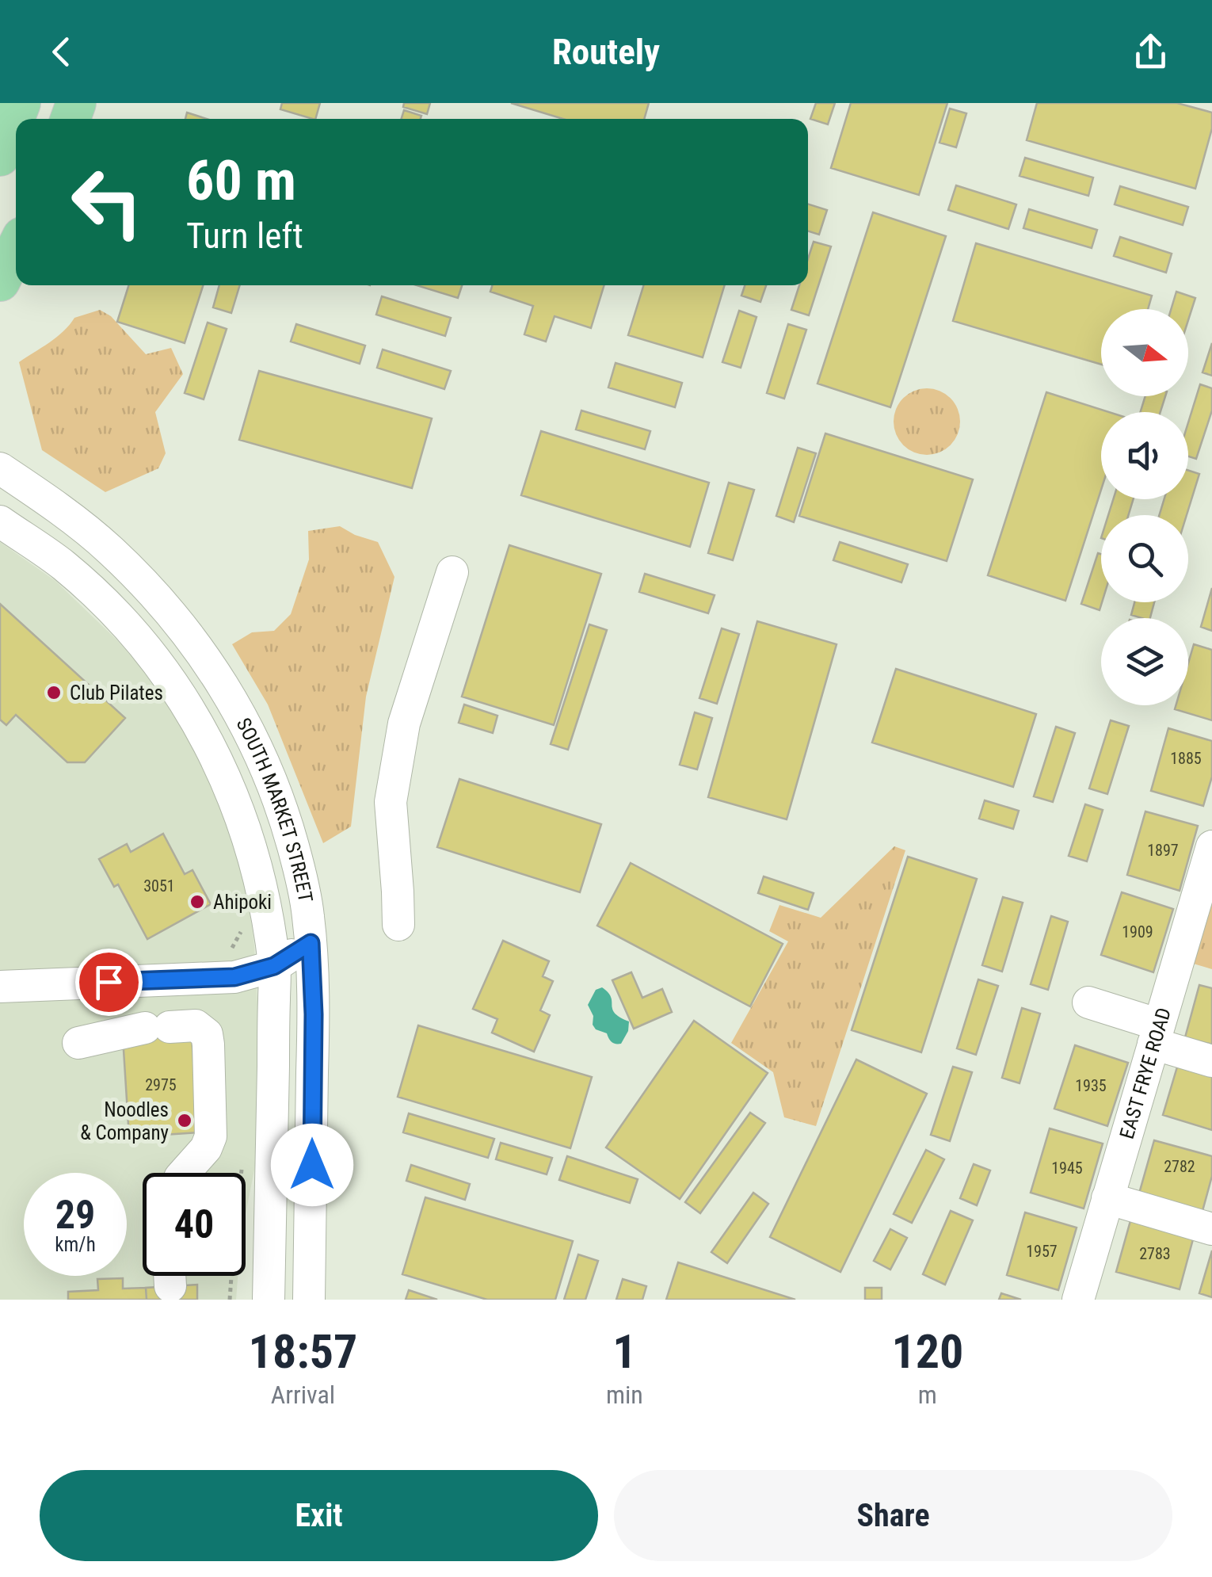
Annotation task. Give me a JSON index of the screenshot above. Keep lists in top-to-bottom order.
{
  "streets": {
    "street": ["SOUTH MARKET STREET", "EAST FRYE ROAD"]
  },
  "places": ["Club Pilates", "Ahipoki", "Noodles & Company"],
  "house_numbers": [
    "1885",
    "1897",
    "3051",
    "1909",
    "2975",
    "1935",
    "2782",
    "1945",
    "1957",
    "2783"
  ],
  "north": "right",
  "page": {
    "header": "Routely",
    "turn": ["60 m", "Turn left"],
    "speed": "29 km/h",
    "limit": "40",
    "eta": [
      "18:57",
      "Arrival",
      "1",
      "min",
      "120",
      "m"
    ],
    "buttons": ["Exit", "Share"]
  }
}
